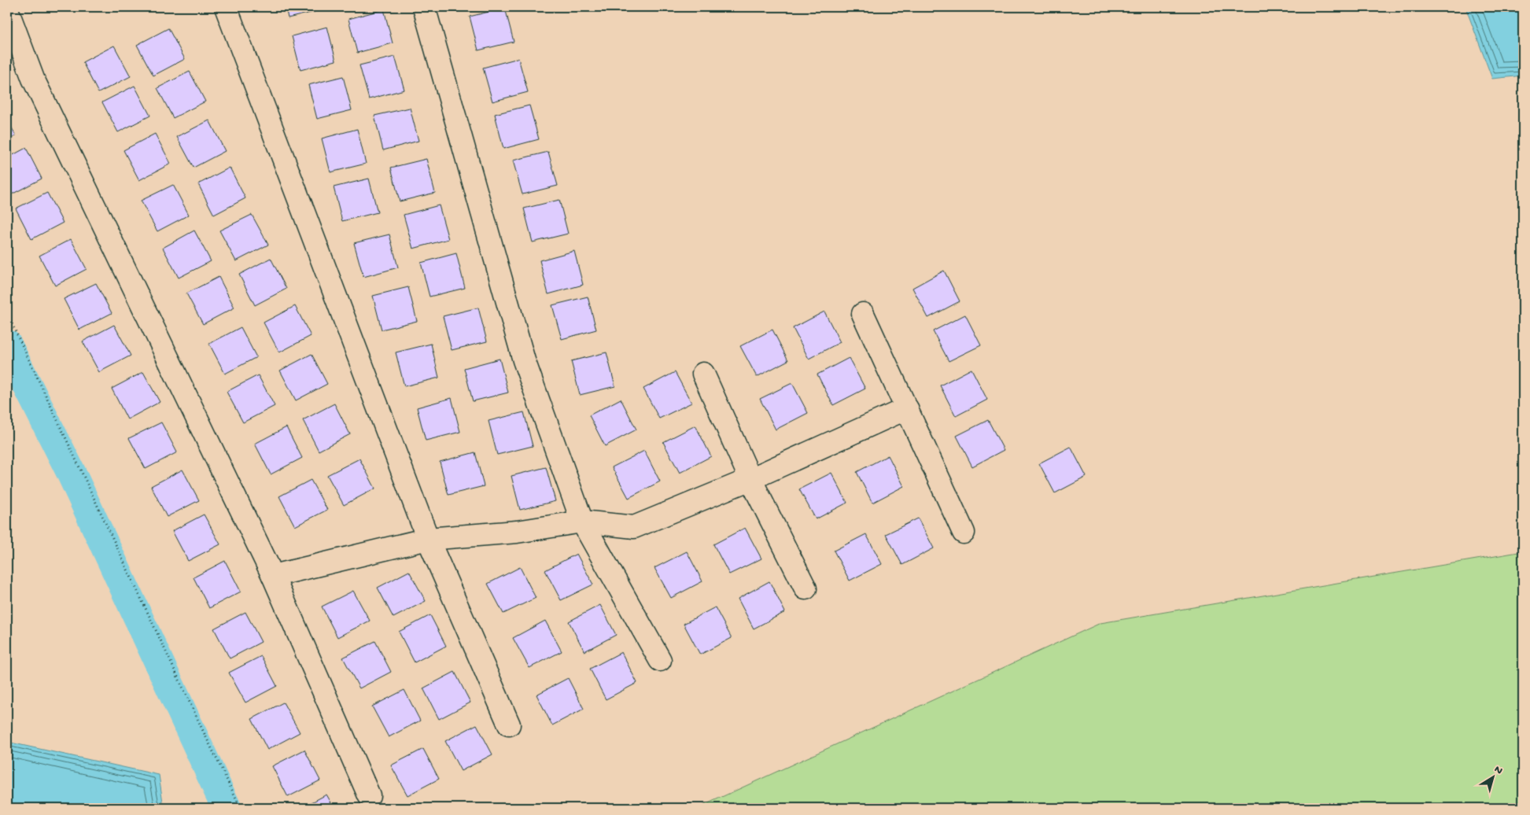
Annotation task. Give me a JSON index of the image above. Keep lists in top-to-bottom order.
{
  "north": "top right"
}
